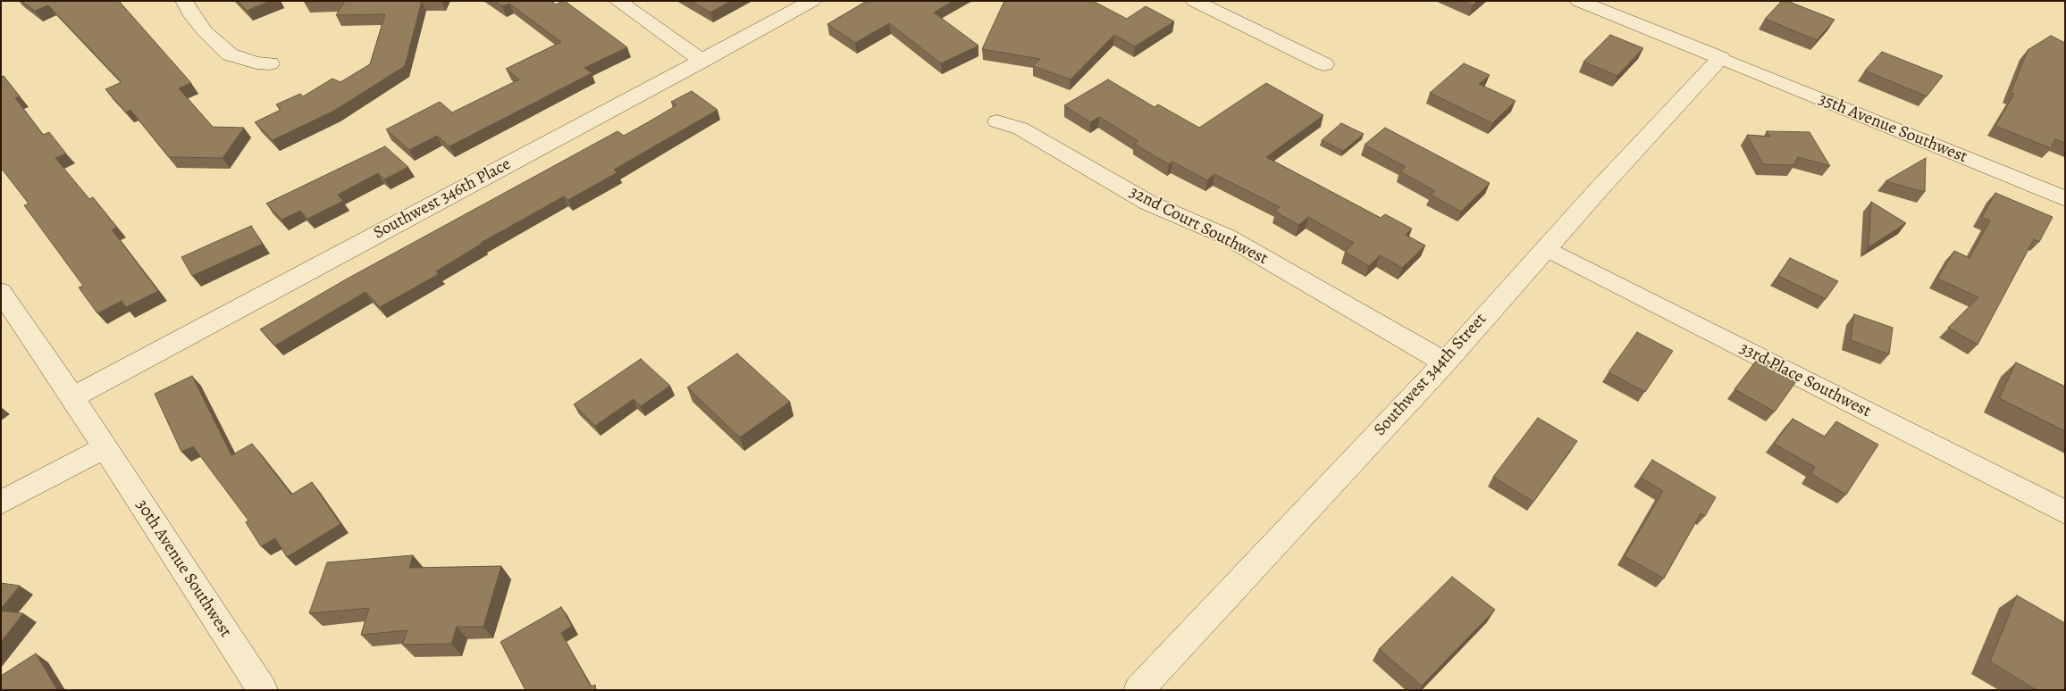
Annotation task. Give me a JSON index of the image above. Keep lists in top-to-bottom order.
{
  "streets": {
    "street": [
      "35th Avenue Southwest",
      "Southwest 346th Place",
      "32nd Court Southwest",
      "Southwest 344th Street",
      "33rd Place Southwest",
      "30th Avenue Southwest"
    ]
  },
  "crossings": [
    ["35th Avenue Southwest", "Southwest 344th Street"],
    ["Southwest 346th Place", "30th Avenue Southwest"],
    ["32nd Court Southwest", "Southwest 344th Street"],
    ["Southwest 344th Street", "33rd Place Southwest"]
  ]
}
